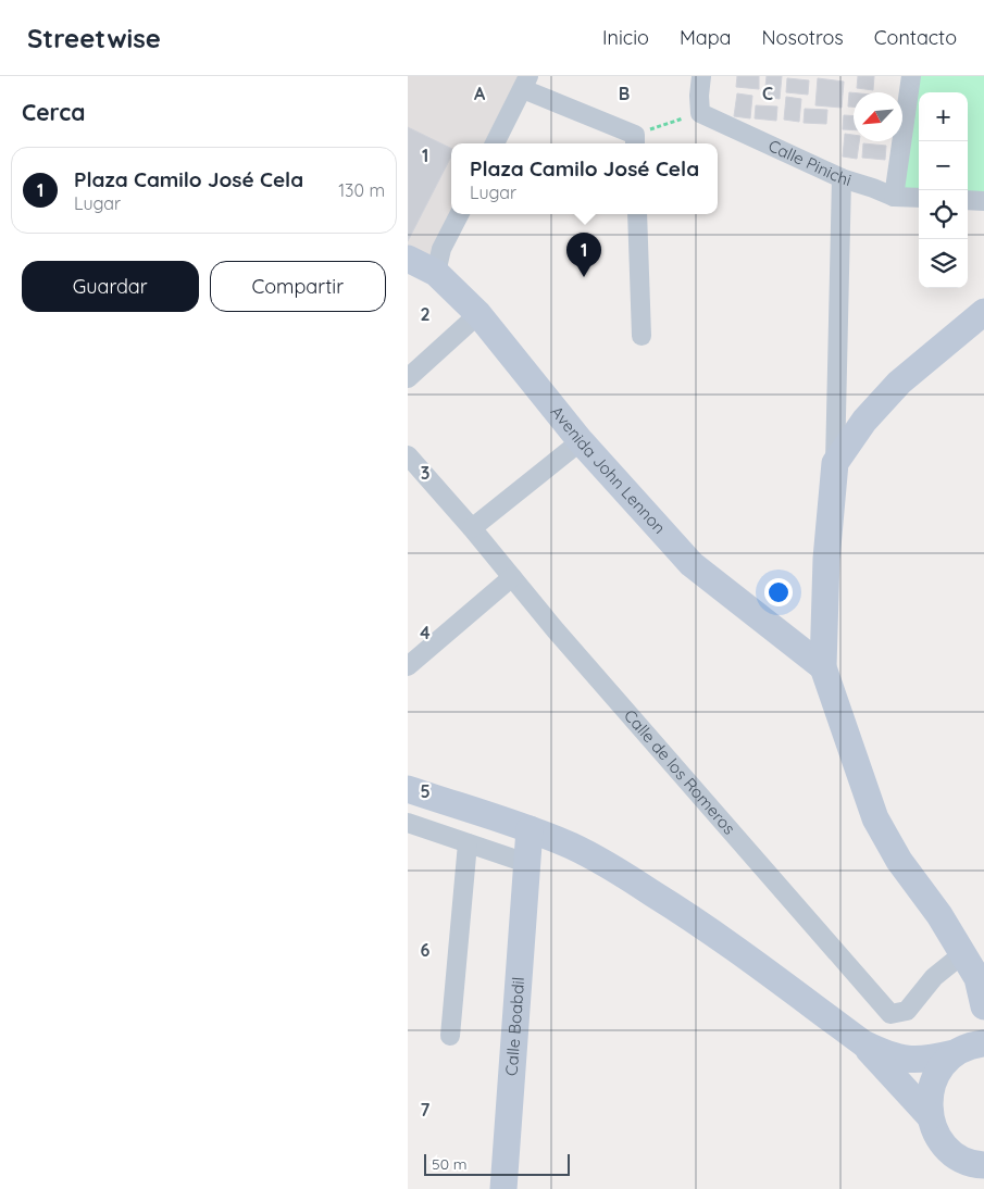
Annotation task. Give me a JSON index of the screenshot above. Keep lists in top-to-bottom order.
{
  "streets": {
    "street": [
      "Calle Pinichi",
      "Avenida John Lennon",
      "Calle de los Romeros",
      "Calle Boabdil"
    ]
  },
  "scale_bar": "50 m",
  "north": "bottom left",
  "page": {
    "header": "Streetwise",
    "nav": [
      "Inicio",
      "Mapa",
      "Nosotros",
      "Contacto"
    ],
    "heading": "Cerca",
    "map_buttons": ["+", "−"],
    "popup": ["Plaza Camilo José Cela", "Lugar"],
    "list": [
      {
        "mark": "1",
        "name": "Plaza Camilo José Cela",
        "note": "Lugar",
        "value": "130 m"
      }
    ],
    "pins": "1",
    "buttons": ["Guardar", "Compartir"],
    "scale": "50 m"
  },
  "grid": {
    "columns": ["A", "B", "C"],
    "rows": [
      "1",
      "2",
      "3",
      "4",
      "5",
      "6",
      "7"
    ]
  }
}
